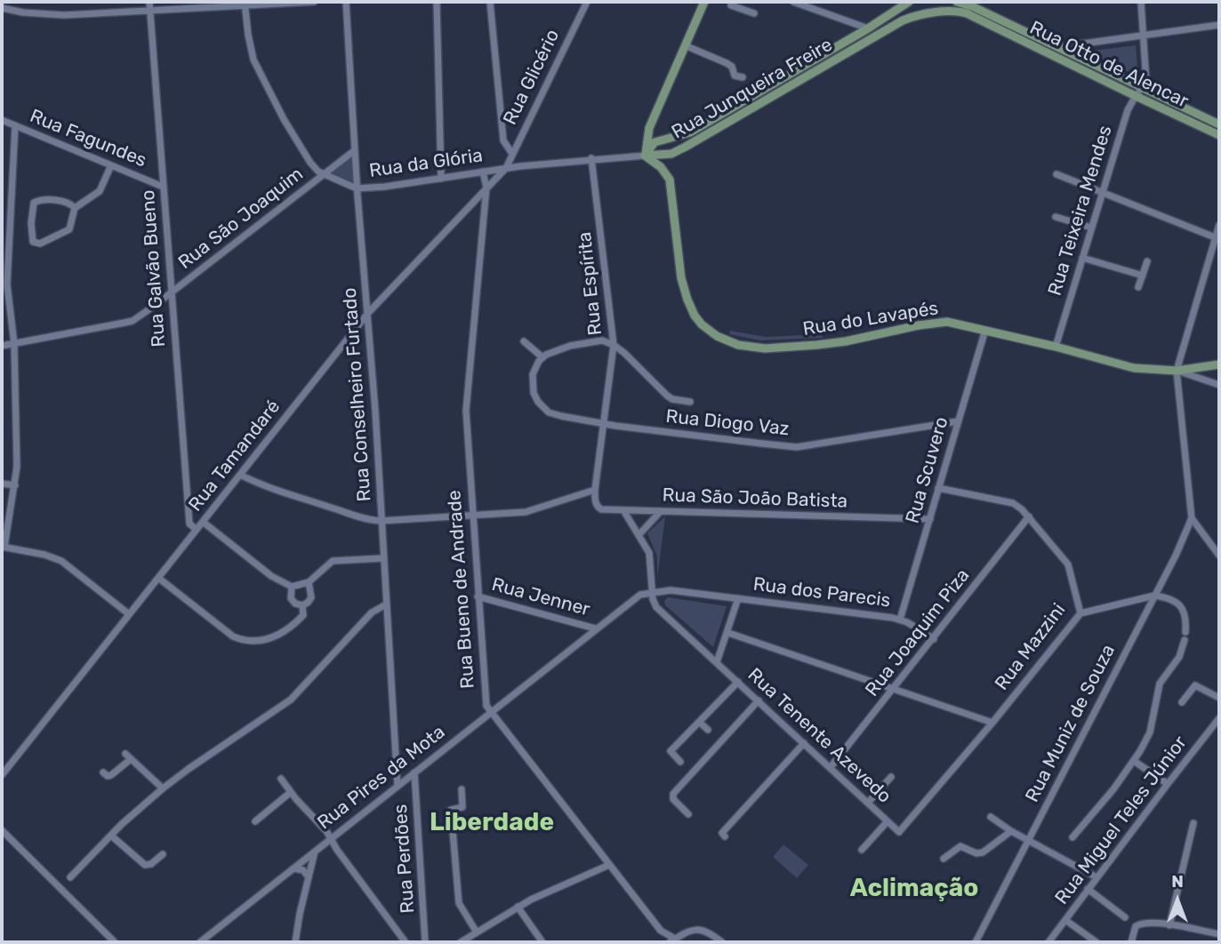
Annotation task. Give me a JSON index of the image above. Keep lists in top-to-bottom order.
{
  "streets": {
    "main road": ["Rua Otto de Alencar", "Rua Junqueira Freire", "Rua do Lavapés"],
    "street": [
      "Rua Glicério",
      "Rua Fagundes",
      "Rua da Glória",
      "Rua Teixeira Mendes",
      "Rua São Joaquim",
      "Rua Galvão Bueno",
      "Rua Espírita",
      "Rua Conselheiro Furtado",
      "Rua Diogo Vaz",
      "Rua Tamandaré",
      "Rua Scuvero",
      "Rua São João Batista",
      "Rua Bueno de Andrade",
      "Rua dos Parecis",
      "Rua Jenner",
      "Rua Joaquim Piza",
      "Rua Mazzini",
      "Rua Muniz de Souza",
      "Rua Tenente Azevedo",
      "Rua Pires da Mota",
      "Rua Miguel Teles Júnior",
      "Rua Perdões"
    ]
  },
  "crossings": [
    ["Rua Otto de Alencar", "Rua Junqueira Freire"],
    ["Rua Otto de Alencar", "Rua Teixeira Mendes"],
    ["Rua Glicério", "Rua da Glória"],
    ["Rua Glicério", "Rua Tamandaré"],
    ["Rua Junqueira Freire", "Rua do Lavapés"],
    ["Rua Fagundes", "Rua Galvão Bueno"],
    ["Rua da Glória", "Rua São Joaquim"],
    ["Rua da Glória", "Rua Conselheiro Furtado"],
    ["Rua da Glória", "Rua Tamandaré"],
    ["Rua da Glória", "Rua Bueno de Andrade"],
    ["Rua Teixeira Mendes", "Rua do Lavapés"],
    ["Rua São Joaquim", "Rua Galvão Bueno"],
    ["Rua São Joaquim", "Rua Conselheiro Furtado"],
    ["Rua Galvão Bueno", "Rua Tamandaré"],
    ["Rua do Lavapés", "Rua Scuvero"],
    ["Rua Conselheiro Furtado", "Rua Tamandaré"],
    ["Rua Conselheiro Furtado", "Rua Pires da Mota"],
    ["Rua Diogo Vaz", "Rua Scuvero"],
    ["Rua Tamandaré", "Rua Bueno de Andrade"],
    ["Rua Scuvero", "Rua São João Batista"],
    ["Rua Scuvero", "Rua dos Parecis"],
    ["Rua Scuvero", "Rua Mazzini"],
    ["Rua Bueno de Andrade", "Rua Jenner"],
    ["Rua Bueno de Andrade", "Rua Pires da Mota"],
    ["Rua dos Parecis", "Rua Joaquim Piza"],
    ["Rua dos Parecis", "Rua Tenente Azevedo"],
    ["Rua dos Parecis", "Rua Pires da Mota"],
    ["Rua Jenner", "Rua Pires da Mota"],
    ["Rua Joaquim Piza", "Rua Mazzini"],
    ["Rua Joaquim Piza", "Rua Tenente Azevedo"],
    ["Rua Mazzini", "Rua Tenente Azevedo"],
    ["Rua Tenente Azevedo", "Rua Pires da Mota"],
    ["Rua Pires da Mota", "Rua Perdões"]
  ],
  "districts": ["Liberdade", "Aclimação"],
  "north": "top"
}
